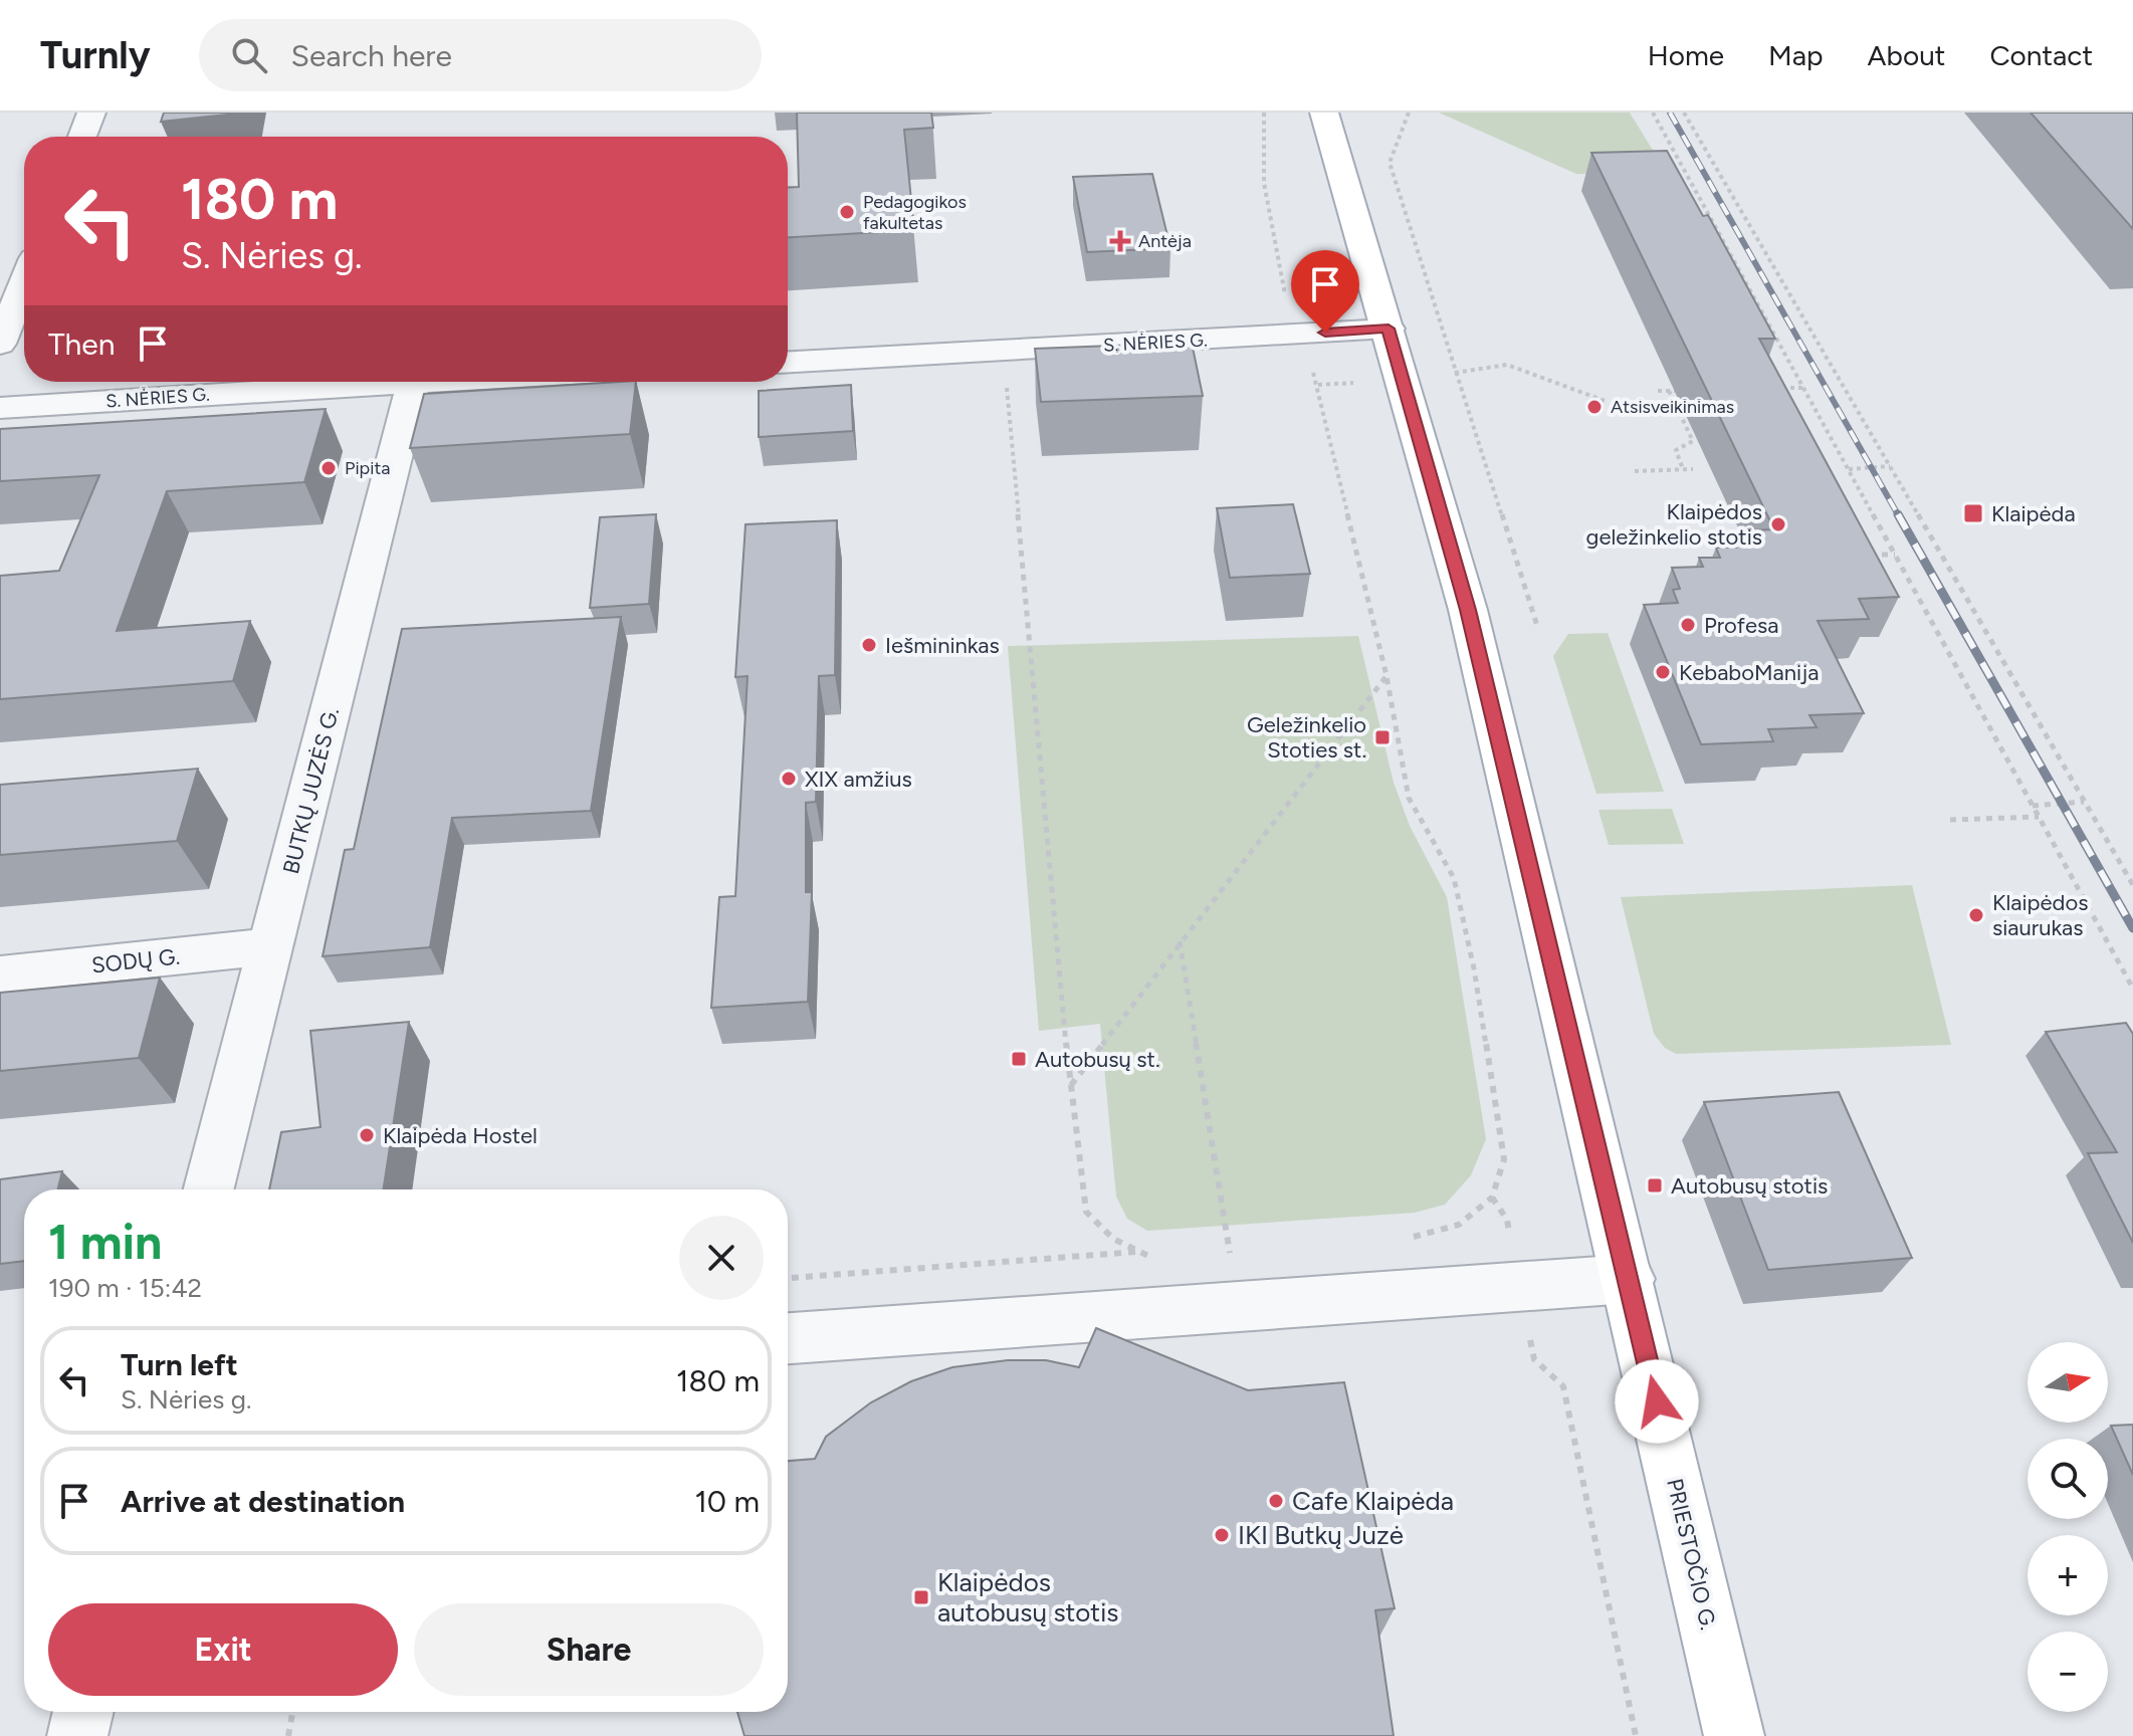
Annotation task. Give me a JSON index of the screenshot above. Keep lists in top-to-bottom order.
{
  "streets": {
    "main road": ["PRIESTOČIO G."],
    "street": ["S. NĖRIES G.", "BUTKŲ JUZĖS G.", "SODŲ G."]
  },
  "crossings": [
    ["S. NĖRIES G.", "PRIESTOČIO G."],
    ["BUTKŲ JUZĖS G.", "SODŲ G."]
  ],
  "places": {
    "other": [
      "Pedagogikos fakultetas",
      "Atsisveikinimas",
      "Pipita",
      "Klaipėdos geležinkelio stotis",
      "Profesa",
      "Iešmininkas",
      "KebaboManija",
      "XIX amžius",
      "Klaipėdos siaurukas",
      "Klaipėda Hostel",
      "Cafe Klaipėda",
      "IKI Butkų Juzė"
    ],
    "health": ["Antėja"],
    "transit": [
      "Klaipėda",
      "Geležinkelio Stoties st.",
      "Autobusų st.",
      "Autobusų stotis",
      "Klaipėdos autobusų stotis"
    ]
  },
  "north": "right",
  "page": {
    "header": "Turnly",
    "search": "Search here",
    "nav": [
      "Home",
      "Map",
      "About",
      "Contact"
    ],
    "turn": ["180 m", "S. Nėries g."],
    "then": "Then",
    "heading": ["1 min", "190 m · 15:42"],
    "list": [
      {
        "name": "Turn left",
        "note": "S. Nėries g.",
        "value": "180 m"
      },
      {
        "name": "Arrive at destination",
        "value": "10 m"
      }
    ],
    "map_buttons": ["+", "−"],
    "buttons": ["Exit", "Share"]
  }
}
